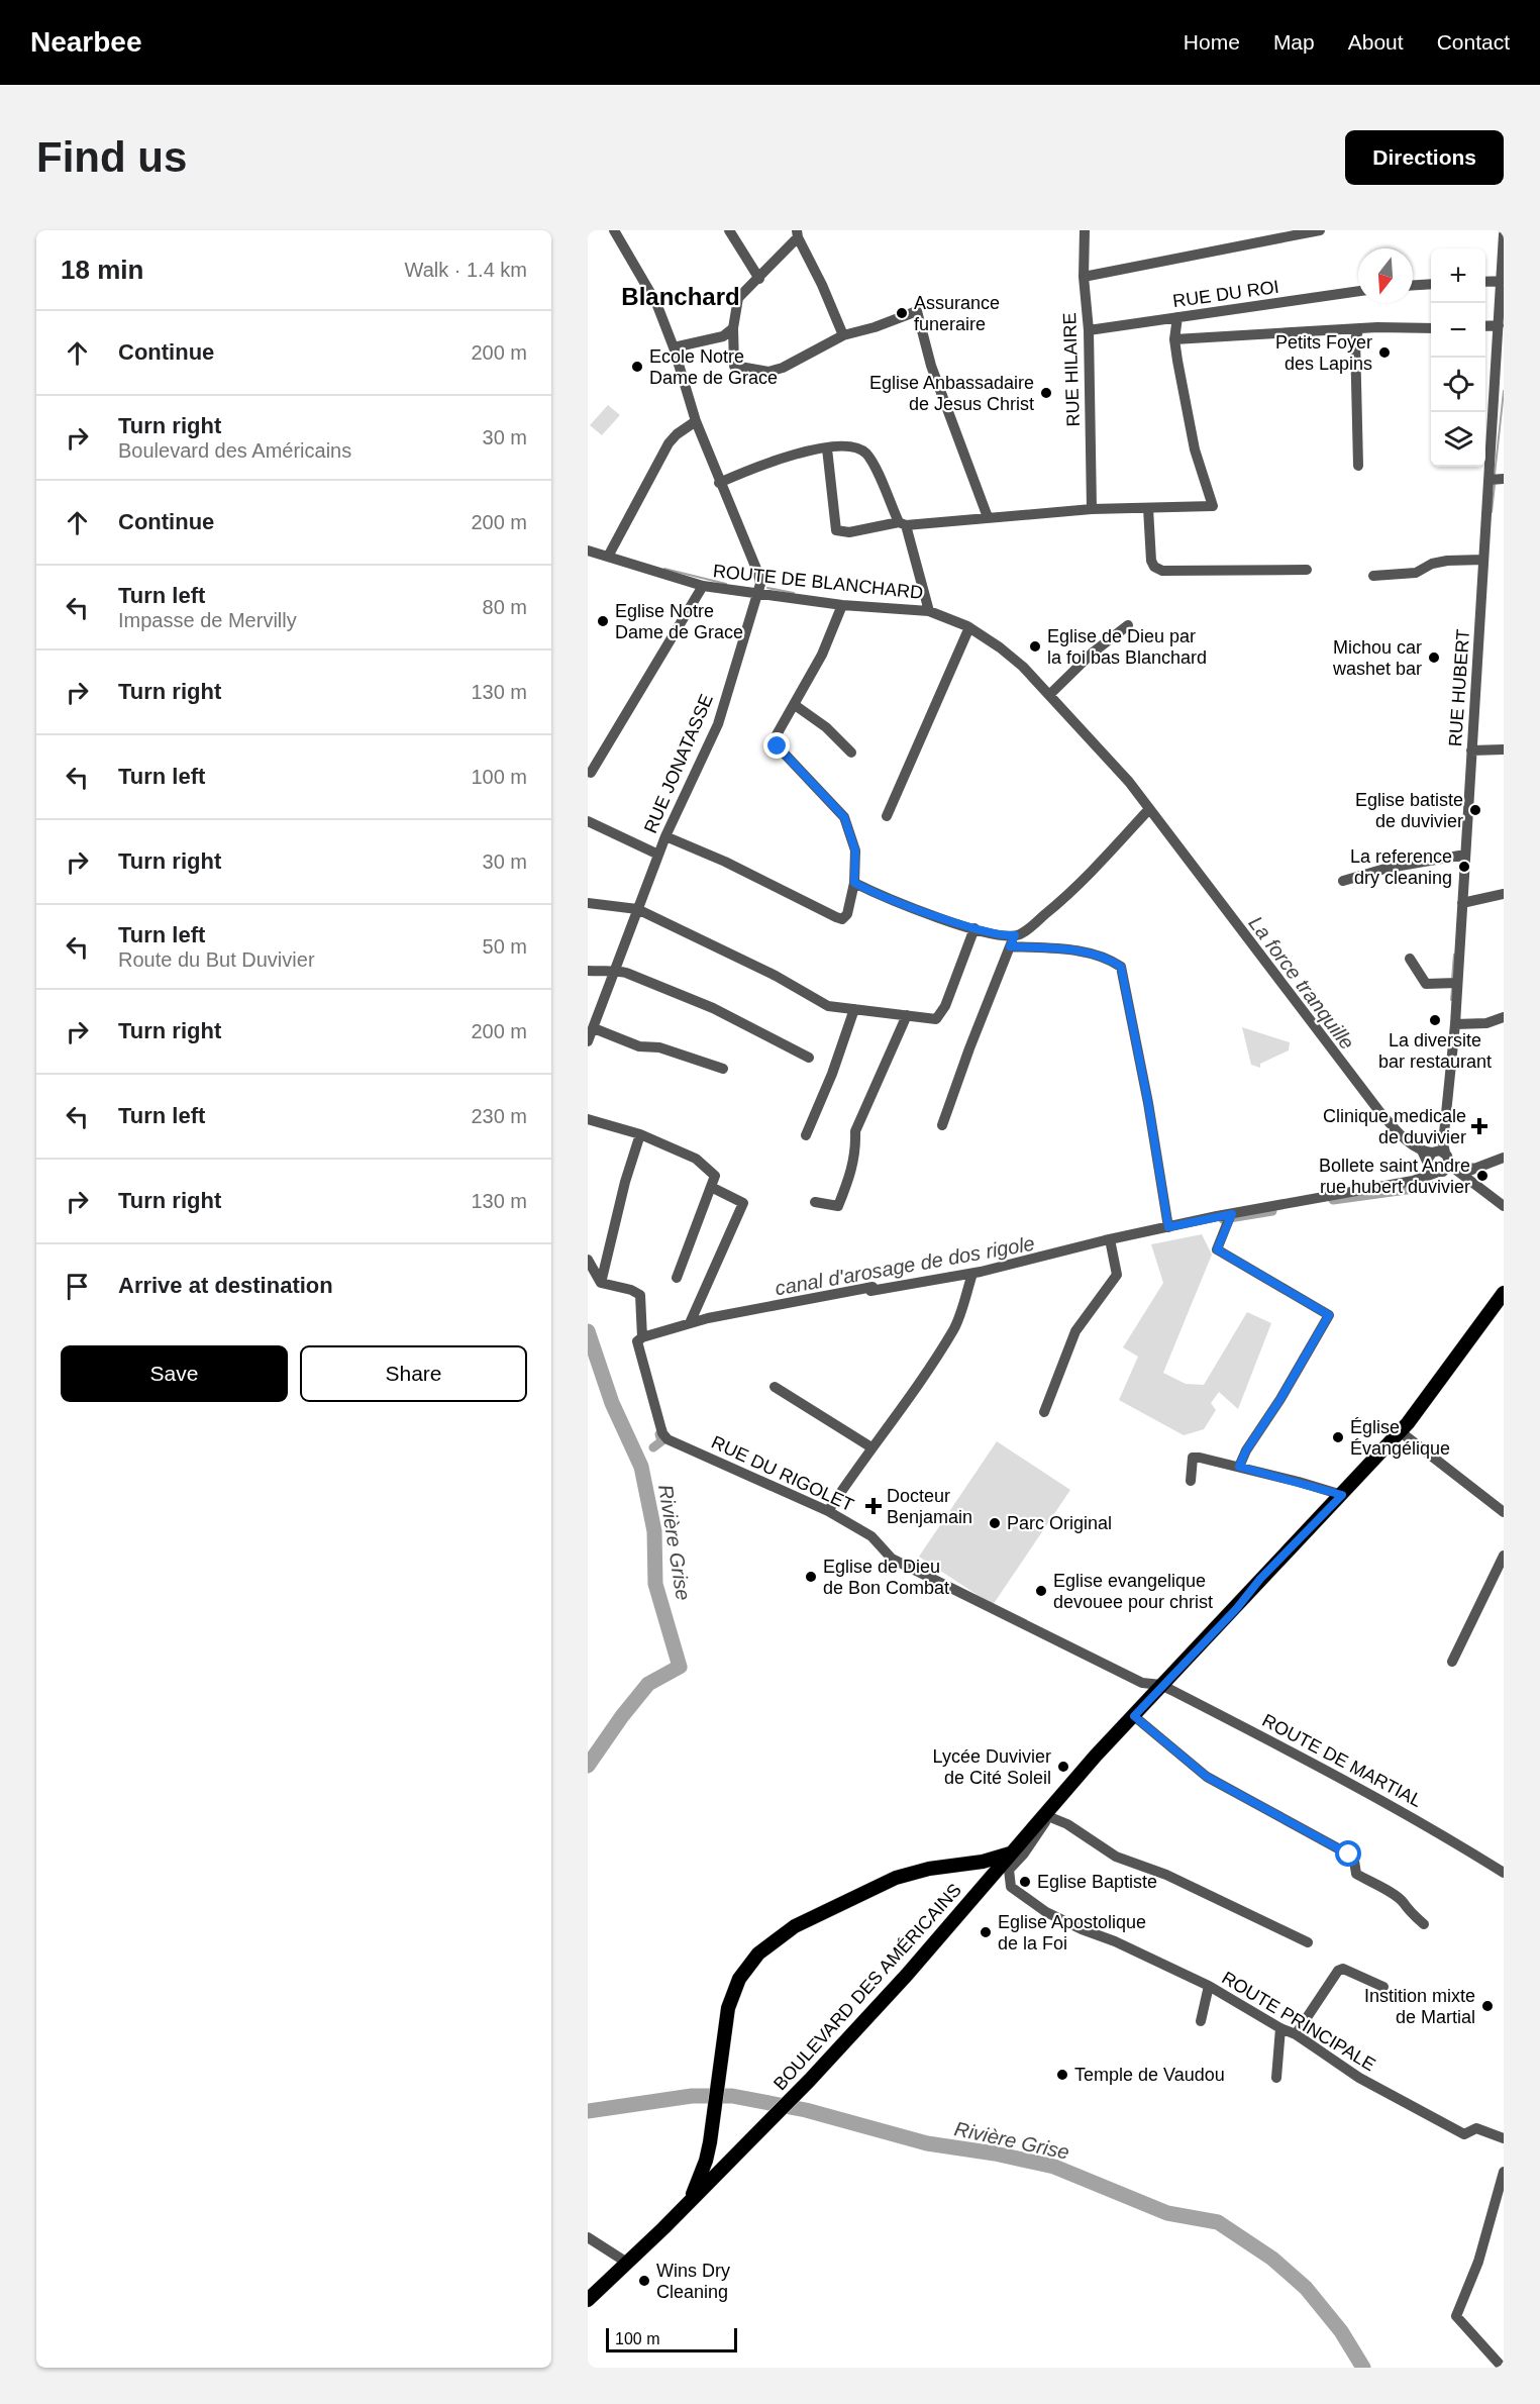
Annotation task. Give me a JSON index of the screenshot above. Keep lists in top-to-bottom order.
{
  "streets": {
    "main road": ["BOULEVARD DES AMÉRICAINS"],
    "street": [
      "RUE DU ROI",
      "RUE HILAIRE",
      "ROUTE DE BLANCHARD",
      "RUE HUBERT",
      "RUE JONATASSE",
      "RUE DU RIGOLET",
      "ROUTE DE MARTIAL",
      "ROUTE PRINCIPALE"
    ]
  },
  "crossings": [
    ["RUE DU ROI", "RUE HILAIRE"],
    ["ROUTE DE BLANCHARD", "RUE HUBERT"],
    ["ROUTE DE BLANCHARD", "RUE JONATASSE"],
    ["RUE DU RIGOLET", "ROUTE DE MARTIAL"],
    ["RUE DU RIGOLET", "BOULEVARD DES AMÉRICAINS"],
    ["ROUTE DE MARTIAL", "BOULEVARD DES AMÉRICAINS"],
    ["BOULEVARD DES AMÉRICAINS", "ROUTE PRINCIPALE"]
  ],
  "districts": ["Blanchard"],
  "water": ["La force tranquille", "canal d'arosage de dos rigole", "Rivière Grise"],
  "places": {
    "other": [
      "Assurance funeraire",
      "Petits Foyer des Lapins",
      "Ecole Notre Dame de Grace",
      "Eglise Anbassadaire de Jesus Christ",
      "Eglise Notre Dame de Grace",
      "Eglise de Dieu par la foi bas Blanchard",
      "Michou car washet bar",
      "Eglise batiste de duvivier",
      "La reference dry cleaning",
      "La diversite bar restaurant",
      "Bollete saint Andre rue hubert duvivier",
      "Église Évangélique",
      "Parc Original",
      "Eglise de Dieu de Bon Combat",
      "Eglise evangelique devouee pour christ",
      "Lycée Duvivier de Cité Soleil",
      "Eglise Baptiste",
      "Eglise Apostolique de la Foi",
      "Instition mixte de Martial",
      "Temple de Vaudou",
      "Wins Dry Cleaning"
    ],
    "health": ["Clinique medicale de duvivier", "Docteur Benjamain"]
  },
  "scale_bar": "100 m",
  "north": "bottom",
  "page": {
    "header": "Nearbee",
    "nav": [
      "Home",
      "Map",
      "About",
      "Contact"
    ],
    "buttons": [
      "Directions",
      ["Save", "Share"]
    ],
    "title": "Find us",
    "heading": ["18 min", "Walk · 1.4 km"],
    "map_buttons": ["+", "−"],
    "list": [
      ["Continue", "200 m"],
      ["Turn right", "Boulevard des Américains", "30 m"],
      ["Continue", "200 m"],
      ["Turn left", "Impasse de Mervilly", "80 m"],
      ["Turn right", "130 m"],
      ["Turn left", "100 m"],
      ["Turn right", "30 m"],
      ["Turn left", "Route du But Duvivier", "50 m"],
      ["Turn right", "200 m"],
      ["Turn left", "230 m"],
      ["Turn right", "130 m"],
      "Arrive at destination"
    ],
    "scale": "100 m"
  }
}
